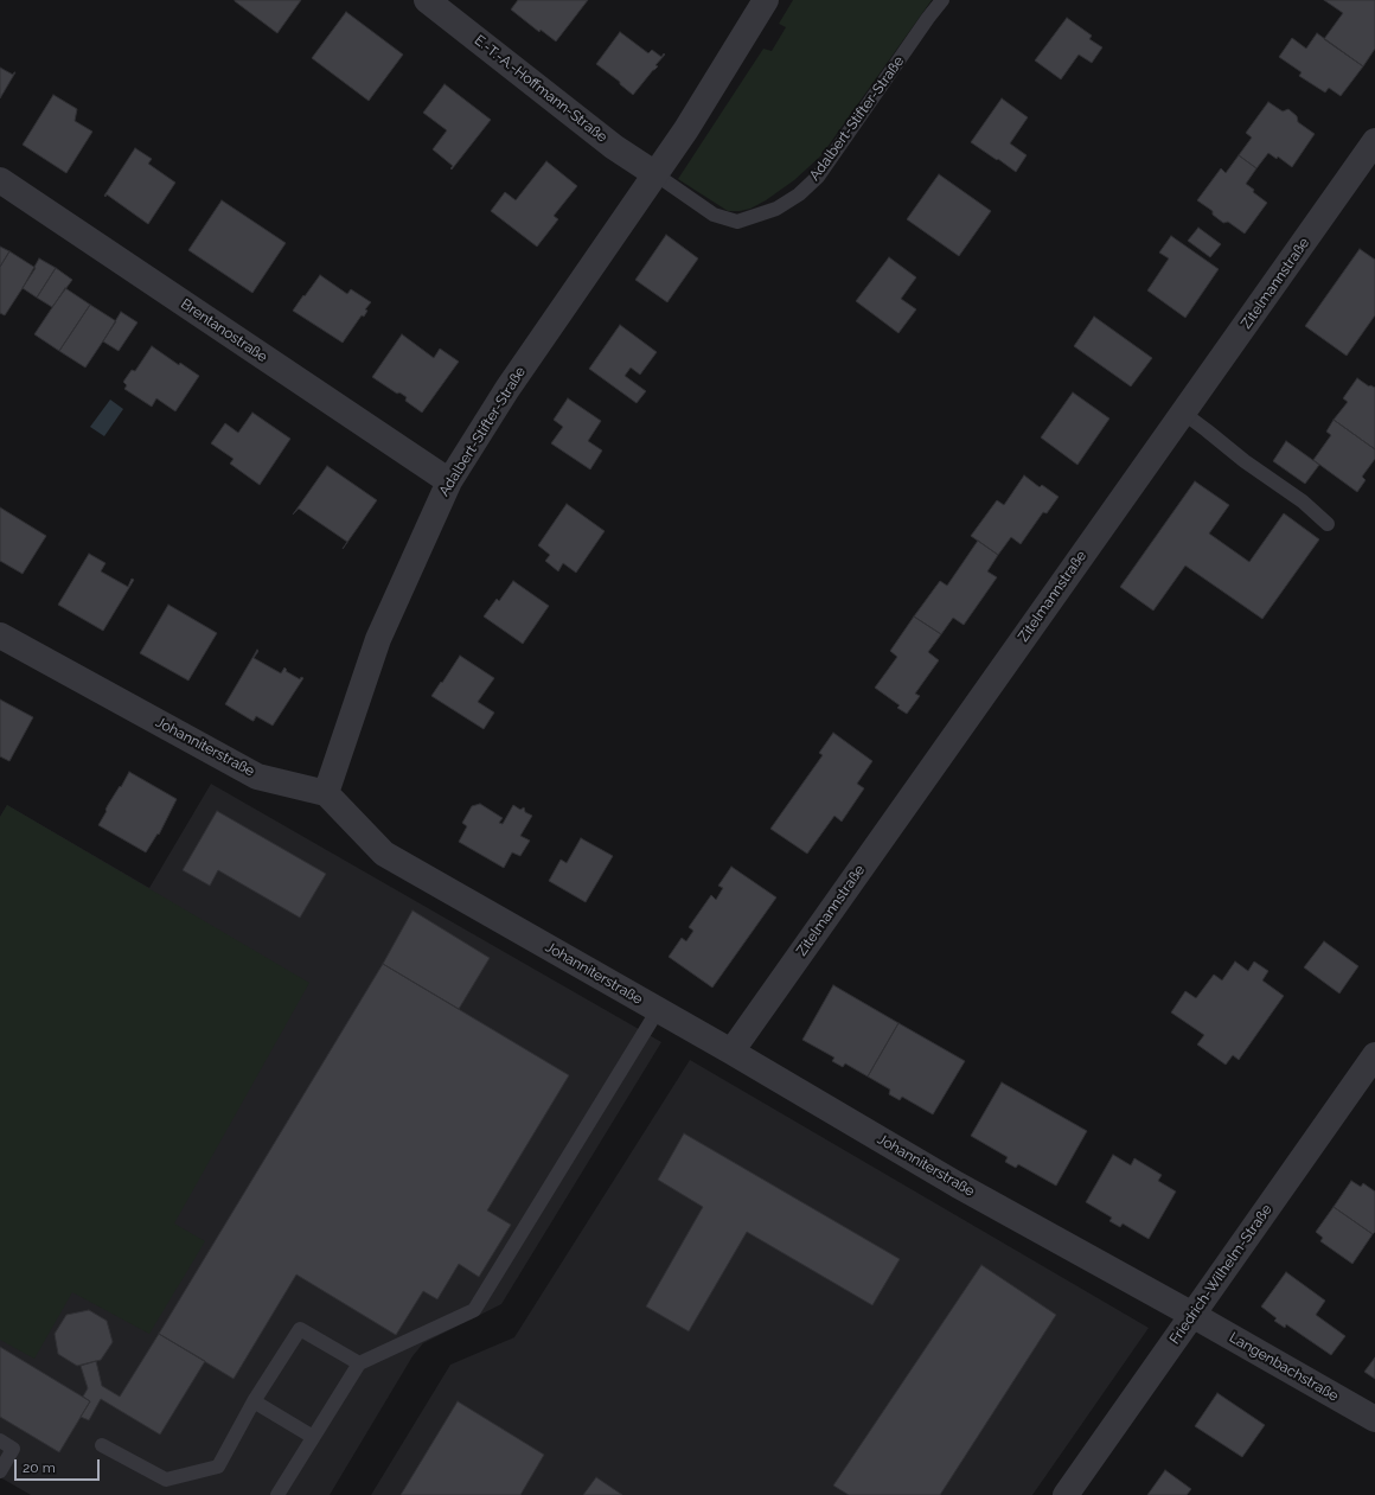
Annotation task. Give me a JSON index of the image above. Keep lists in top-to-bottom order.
{
  "streets": {
    "street": [
      "E.-T.-A.-Hoffmann-Straße",
      "Adalbert-Stifter-Straße",
      "Zitelmannstraße",
      "Brentanostraße",
      "Johanniterstraße",
      "Friedrich-Wilhelm-Straße",
      "Langenbachstraße"
    ]
  },
  "crossings": [
    ["E.-T.-A.-Hoffmann-Straße", "Adalbert-Stifter-Straße"],
    ["Adalbert-Stifter-Straße", "Brentanostraße"],
    ["Adalbert-Stifter-Straße", "Johanniterstraße"],
    ["Zitelmannstraße", "Johanniterstraße"],
    ["Johanniterstraße", "Friedrich-Wilhelm-Straße"],
    ["Johanniterstraße", "Langenbachstraße"],
    ["Friedrich-Wilhelm-Straße", "Langenbachstraße"]
  ],
  "scale_bar": "20 m"
}
